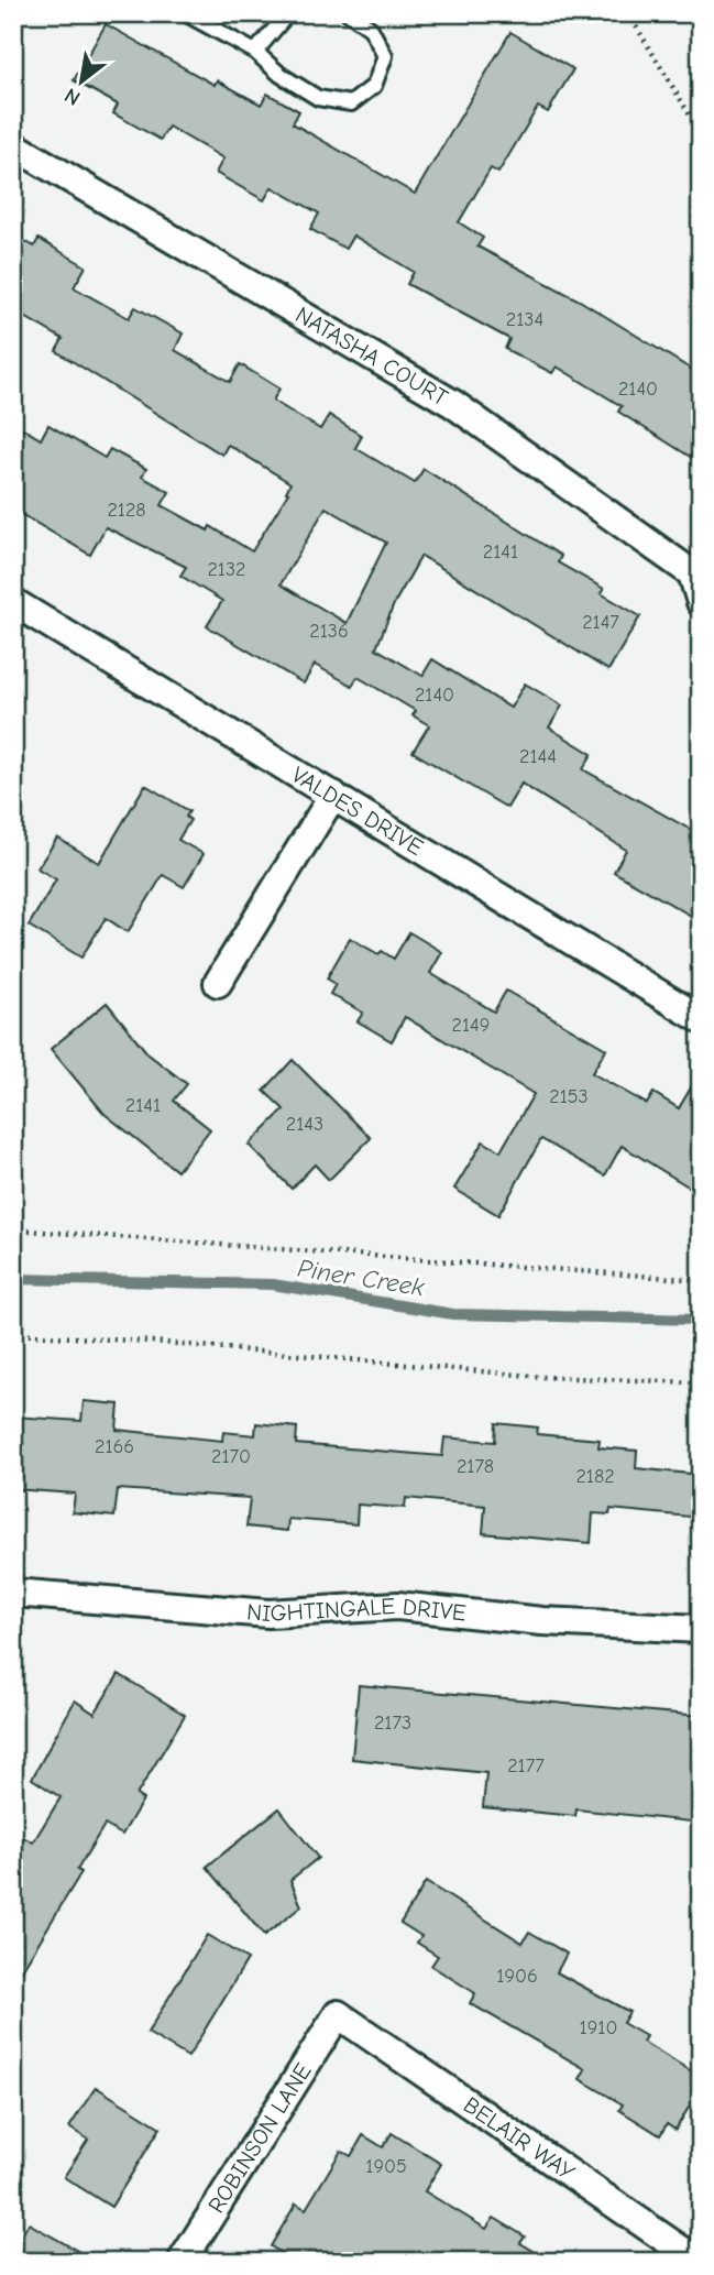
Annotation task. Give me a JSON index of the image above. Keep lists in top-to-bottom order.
{
  "streets": {
    "street": [
      "NATASHA COURT",
      "VALDES DRIVE",
      "NIGHTINGALE DRIVE",
      "ROBINSON LANE",
      "BELAIR WAY"
    ]
  },
  "crossings": [
    ["ROBINSON LANE", "BELAIR WAY"]
  ],
  "water": ["Piner Creek"],
  "house_numbers": [
    "2134",
    "2140",
    "2128",
    "2141",
    "2132",
    "2147",
    "2136",
    "2140",
    "2144",
    "2149",
    "2153",
    "2141",
    "2143",
    "2166",
    "2170",
    "2178",
    "2182",
    "2173",
    "2177",
    "1906",
    "1910",
    "1905"
  ],
  "north": "bottom left"
}
